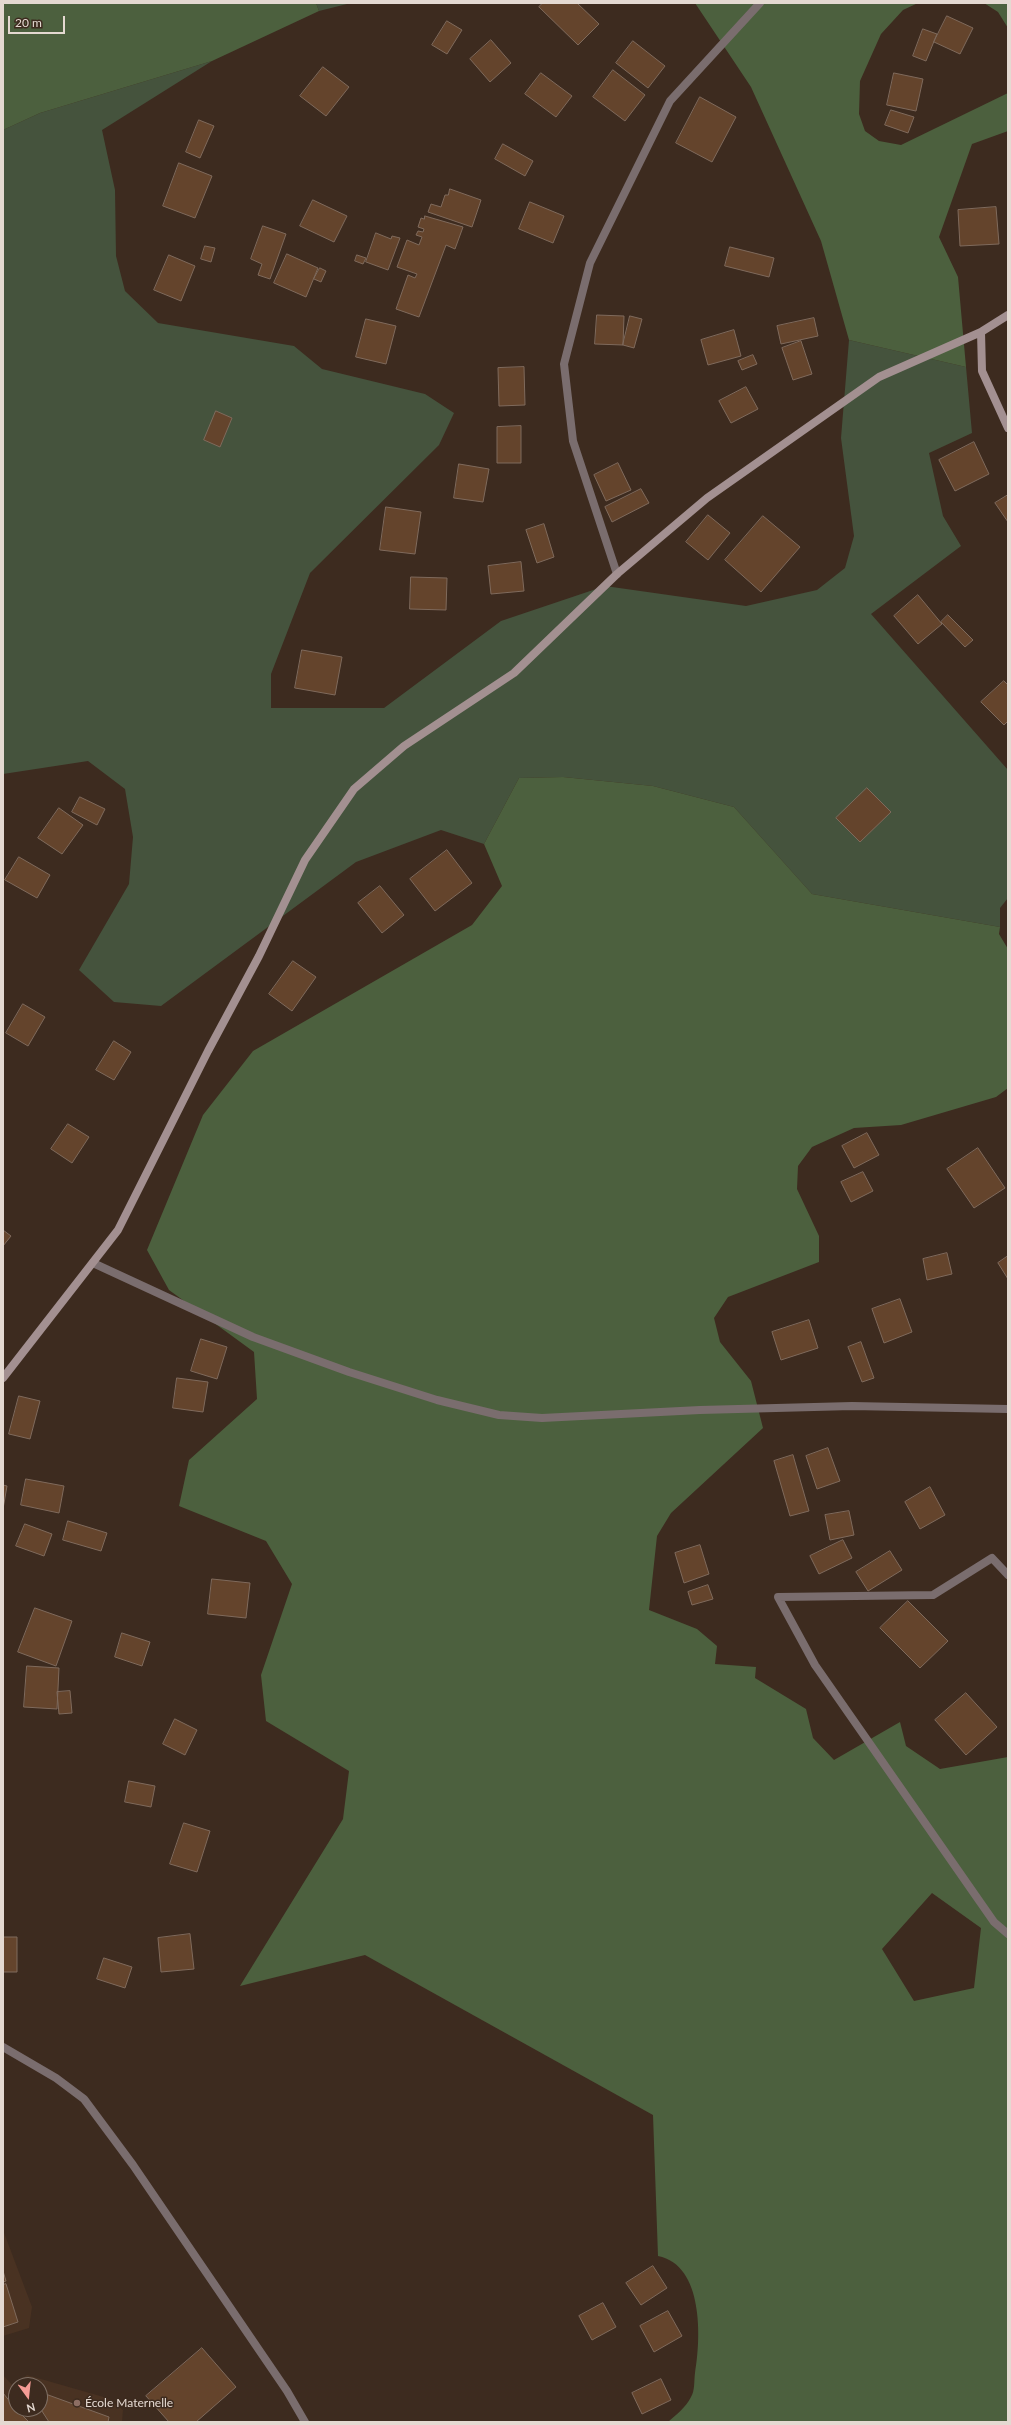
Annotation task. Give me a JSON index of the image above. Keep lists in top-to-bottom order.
{
  "places": ["École Maternelle"],
  "scale_bar": "20 m",
  "north": "bottom"
}
